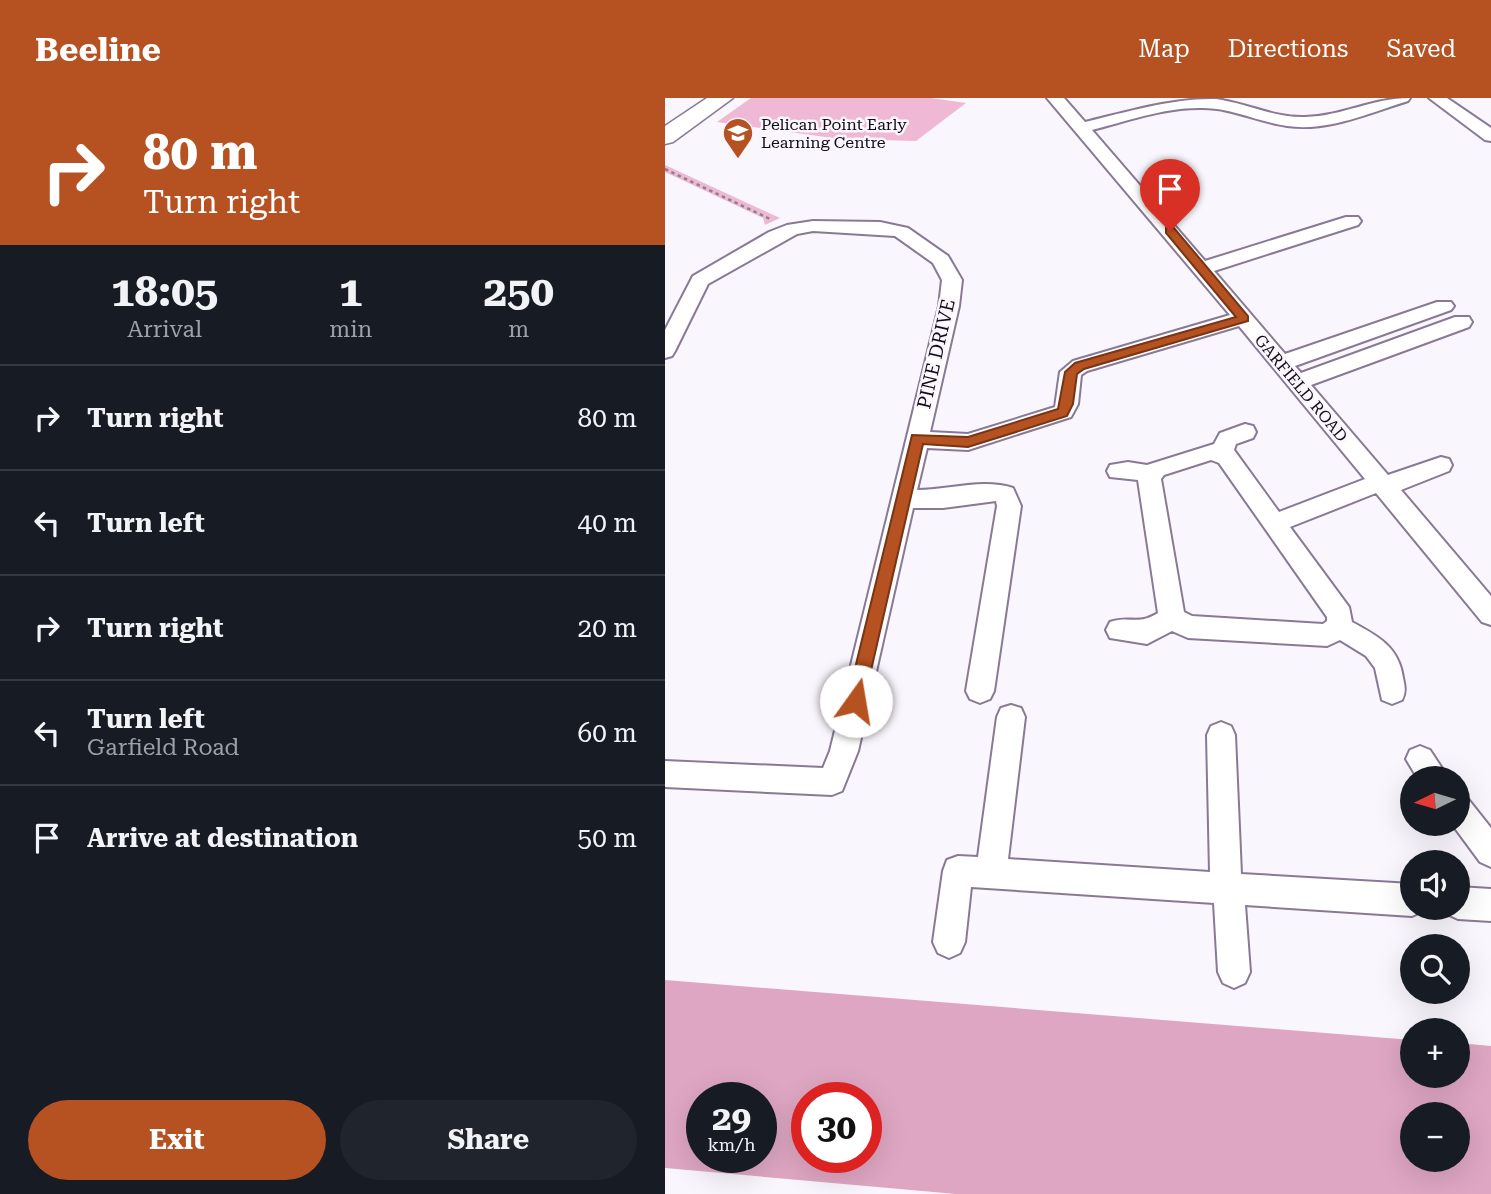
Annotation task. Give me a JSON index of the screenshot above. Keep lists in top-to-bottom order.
{
  "streets": {
    "street": ["PINE DRIVE", "GARFIELD ROAD"]
  },
  "places": {
    "school or university": ["Pelican Point Early Learning Centre"]
  },
  "north": "left",
  "page": {
    "header": "Beeline",
    "nav": ["Map", "Directions", "Saved"],
    "turn": ["80 m", "Turn right"],
    "eta": [
      "18:05",
      "Arrival",
      "1",
      "min",
      "250",
      "m"
    ],
    "list": [
      {
        "name": "Turn right",
        "value": "80 m"
      },
      {
        "name": "Turn left",
        "value": "40 m"
      },
      {
        "name": "Turn right",
        "value": "20 m"
      },
      {
        "name": "Turn left",
        "note": "Garfield Road",
        "value": "60 m"
      },
      {
        "name": "Arrive at destination",
        "value": "50 m"
      }
    ],
    "map_buttons": ["+", "−"],
    "speed": "29 km/h",
    "limit": "30",
    "buttons": ["Exit", "Share"]
  }
}
